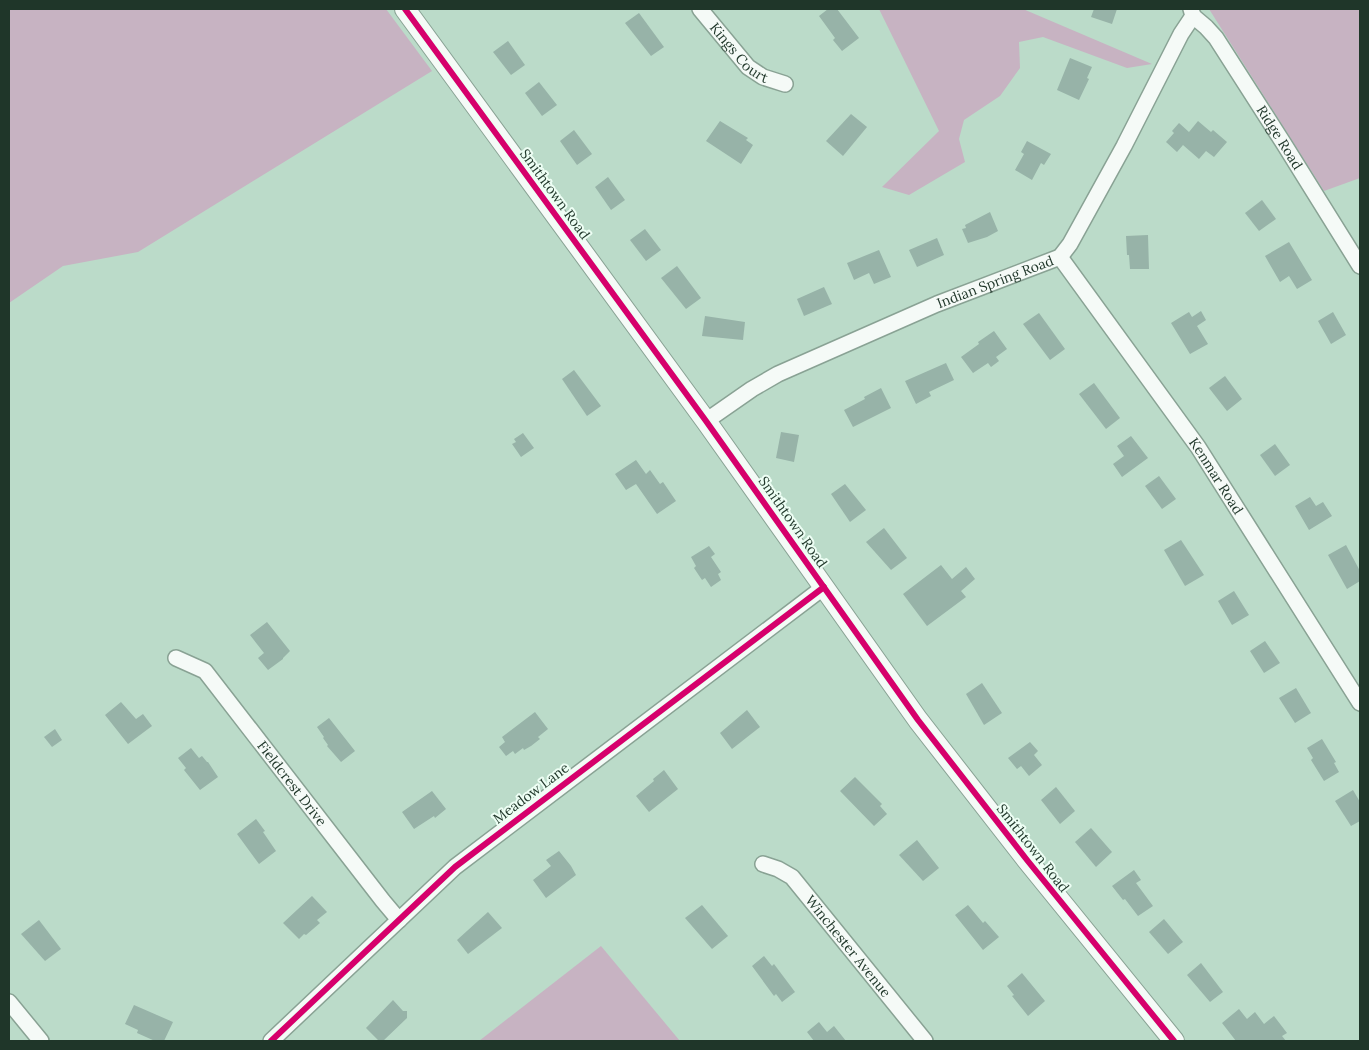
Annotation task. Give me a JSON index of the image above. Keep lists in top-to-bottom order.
{
  "streets": {
    "street": [
      "Kings Court",
      "Ridge Road",
      "Smithtown Road",
      "Indian Spring Road",
      "Kenmar Road",
      "Fieldcrest Drive",
      "Meadow Lane",
      "Winchester Avenue"
    ]
  },
  "crossings": [
    ["Ridge Road", "Indian Spring Road"],
    ["Smithtown Road", "Indian Spring Road"],
    ["Smithtown Road", "Meadow Lane"],
    ["Indian Spring Road", "Kenmar Road"],
    ["Fieldcrest Drive", "Meadow Lane"]
  ]
}
